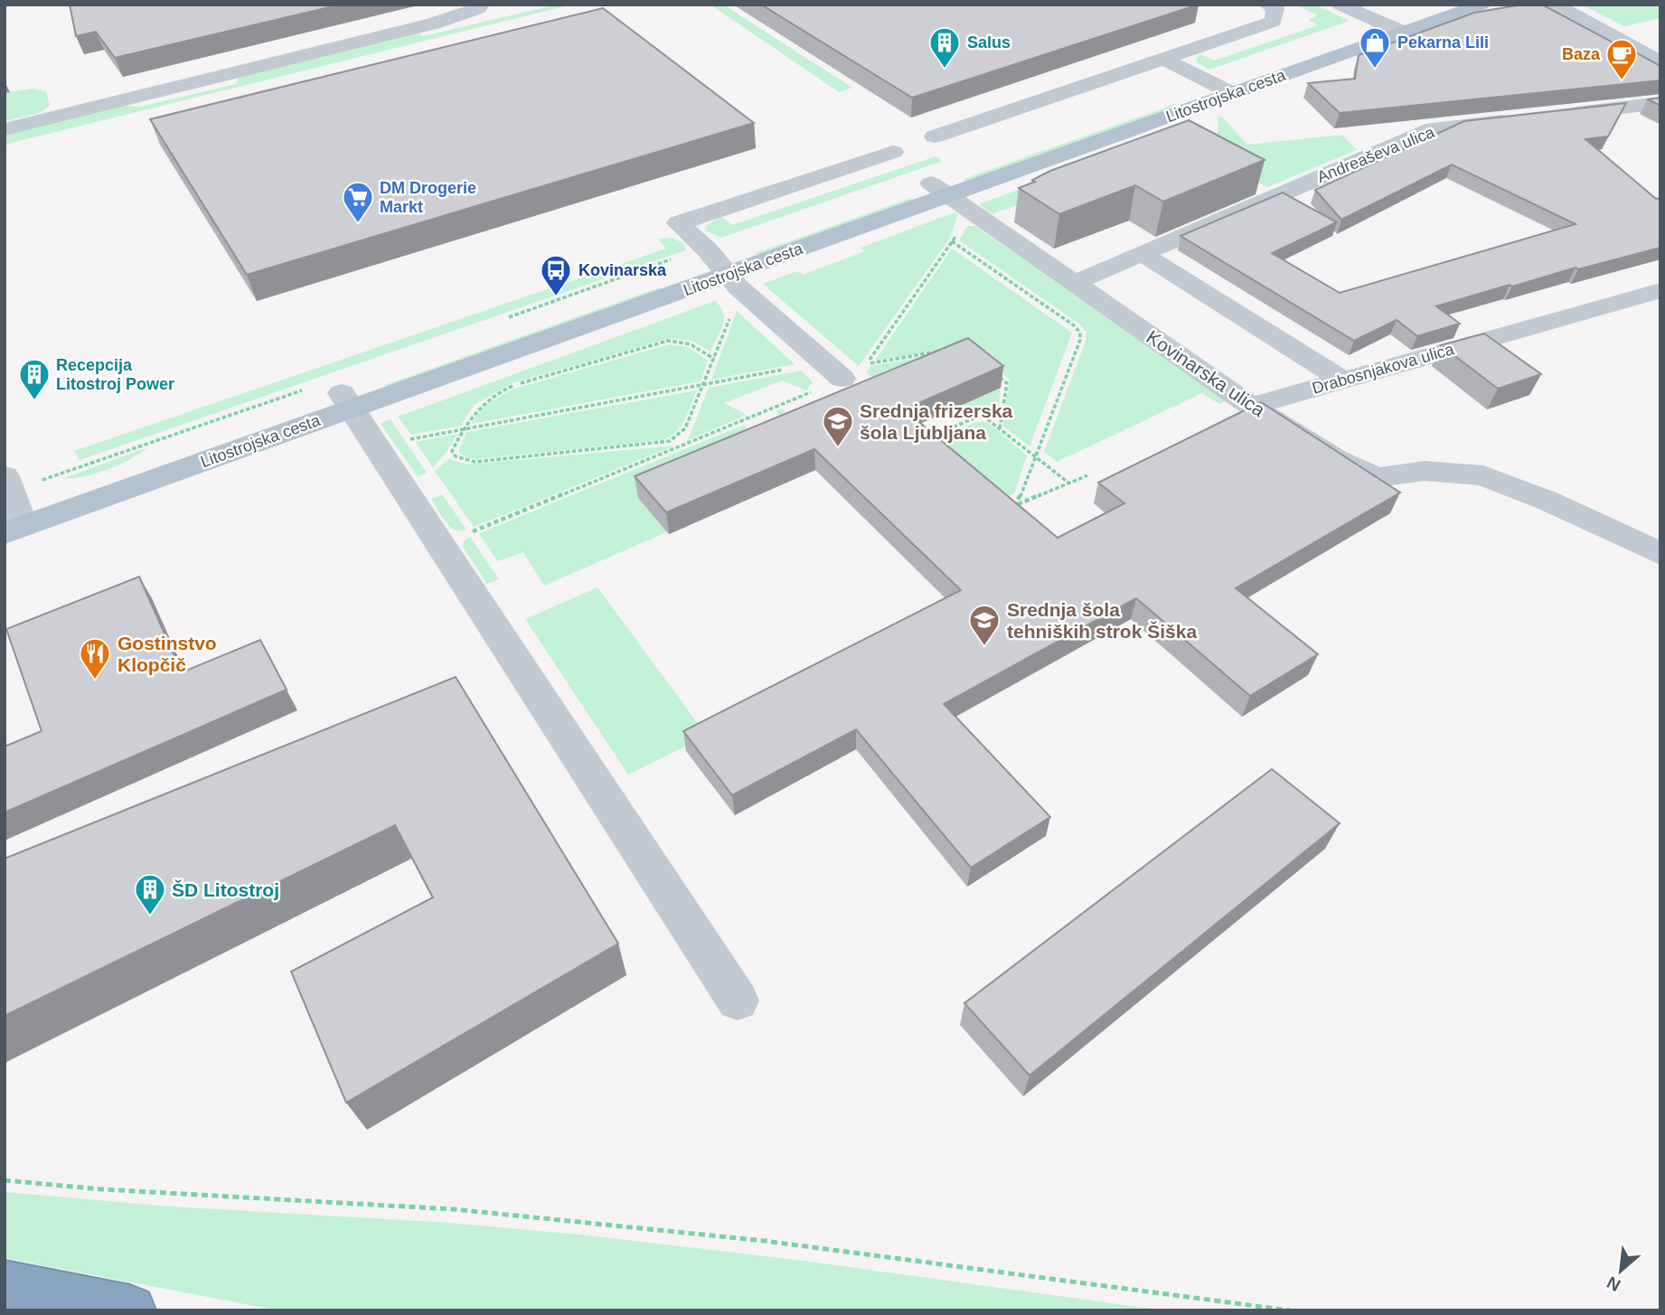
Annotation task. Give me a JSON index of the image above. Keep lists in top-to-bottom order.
{
  "streets": {
    "main road": ["Litostrojska cesta"],
    "street": ["Andreaševa ulica", "Drabosnjakova ulica", "Kovinarska ulica"]
  },
  "crossings": [
    ["Litostrojska cesta", "Kovinarska ulica"],
    ["Drabosnjakova ulica", "Kovinarska ulica"]
  ],
  "places": {
    "building": ["Salus", "Recepcija Litostroj Power", "ŠD Litostroj"],
    "shop": ["Pekarna Lili"],
    "cafe": ["Baza"],
    "supermarket": ["DM Drogerie Markt"],
    "bus stop": ["Kovinarska"],
    "school or university": ["Srednja frizerska šola Ljubljana", "Srednja šola tehniških strok Šiška"],
    "restaurant": ["Gostinstvo Klopčič"]
  },
  "north": "bottom left"
}
